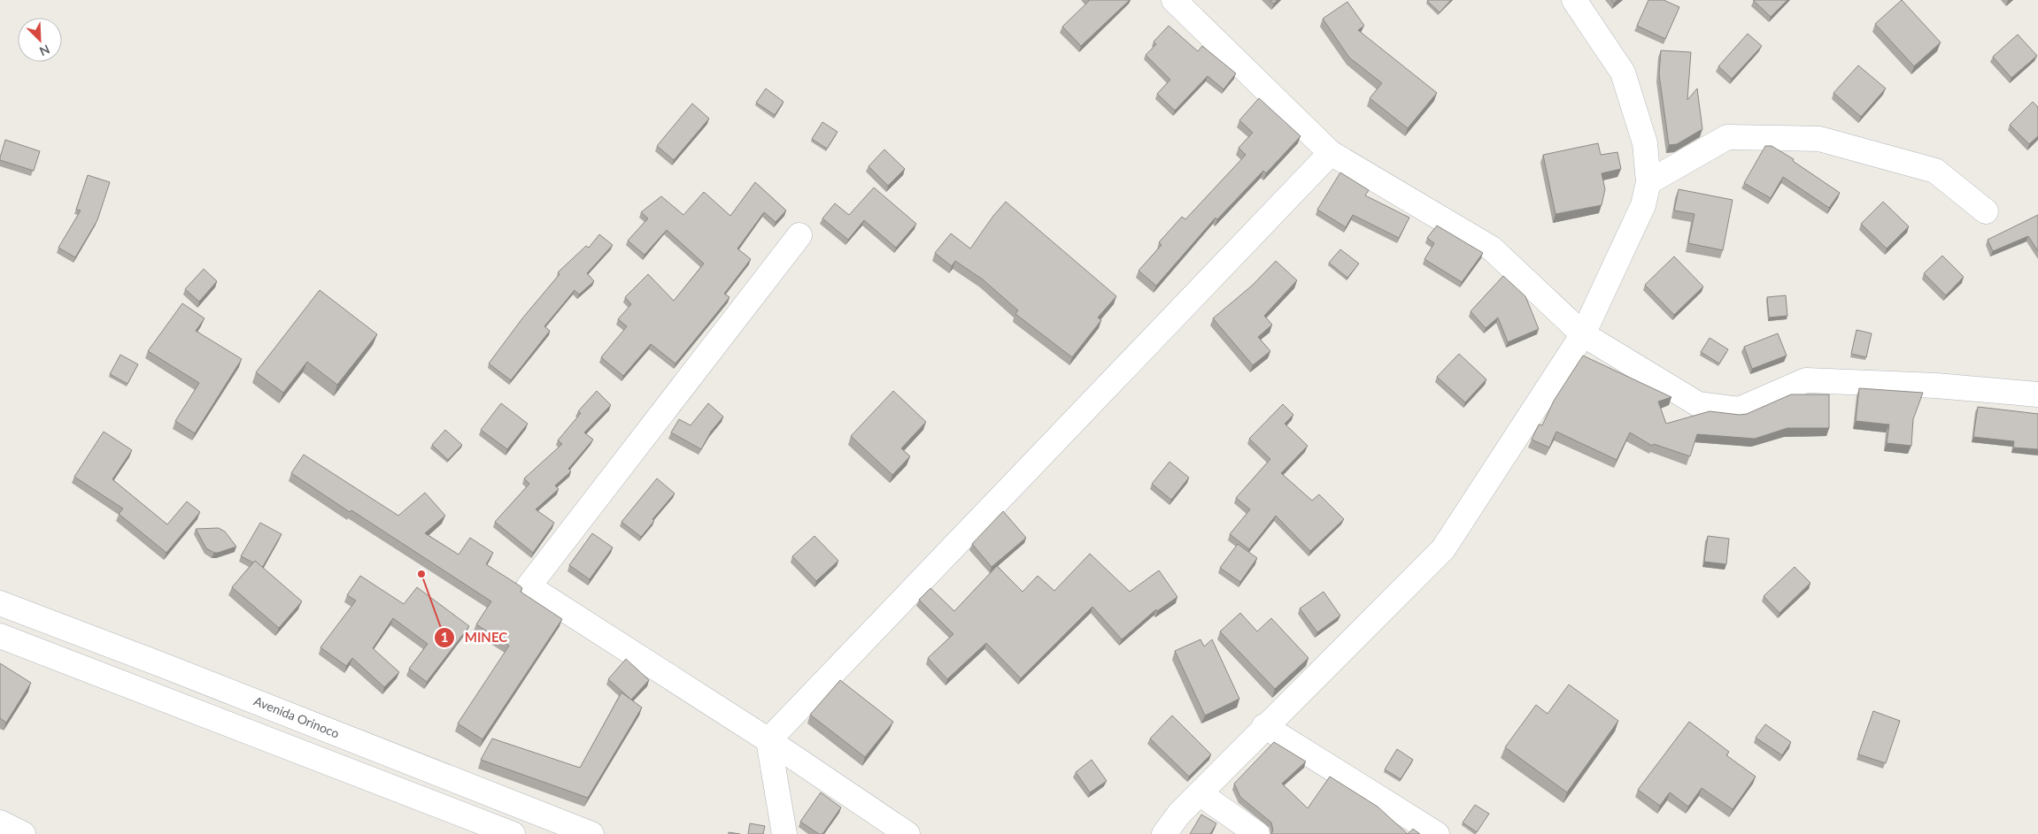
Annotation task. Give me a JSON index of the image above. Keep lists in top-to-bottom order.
{
  "streets": {
    "street": ["Avenida Orinoco"]
  },
  "places": ["MINEC"],
  "north": "bottom right"
}
